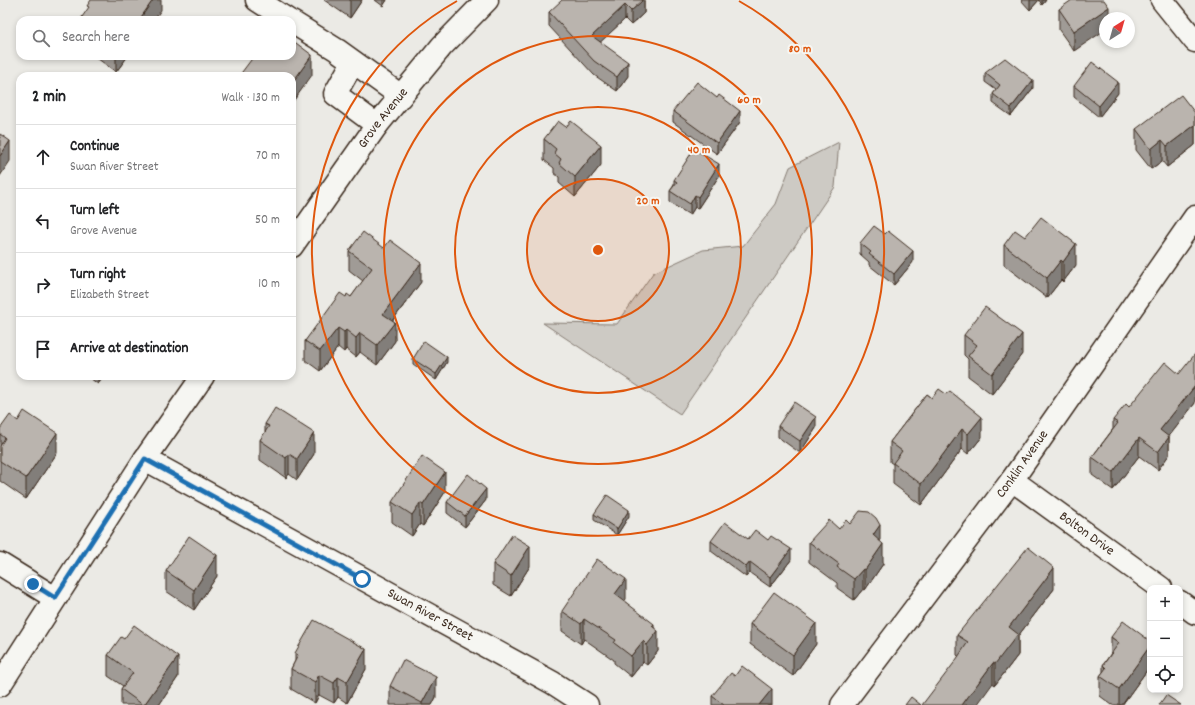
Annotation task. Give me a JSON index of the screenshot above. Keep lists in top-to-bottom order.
{
  "streets": {
    "street": [
      "Grove Avenue",
      "Conklin Avenue",
      "Bolton Drive",
      "Swan River Street"
    ]
  },
  "crossings": [
    ["Conklin Avenue", "Bolton Drive"]
  ],
  "north": "top right",
  "page": {
    "search": "Search here",
    "heading": ["2 min", "Walk · 130 m"],
    "list": [
      ["Continue", "Swan River Street", "70 m"],
      ["Turn left", "Grove Avenue", "50 m"],
      ["Turn right", "Elizabeth Street", "10 m"],
      "Arrive at destination"
    ],
    "map_buttons": ["+", "−"]
  },
  "rings": [
    "80 m",
    "60 m",
    "40 m",
    "20 m"
  ]
}
